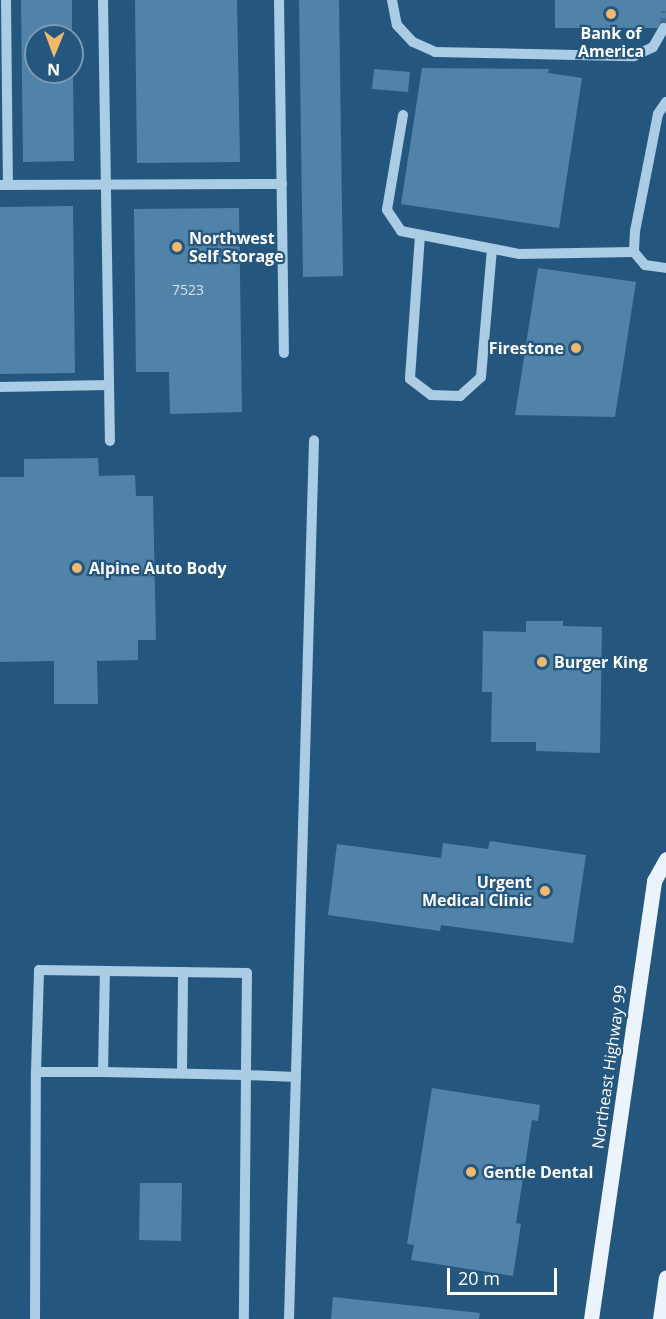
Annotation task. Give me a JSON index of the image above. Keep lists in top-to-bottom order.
{
  "streets": {
    "main road": ["Northeast Highway 99"]
  },
  "places": [
    "Bank of America",
    "Northwest Self Storage",
    "Firestone",
    "Alpine Auto Body",
    "Burger King",
    "Urgent Medical Clinic",
    "Gentle Dental"
  ],
  "house_numbers": ["7523"],
  "scale_bar": "20 m",
  "north": "bottom"
}
